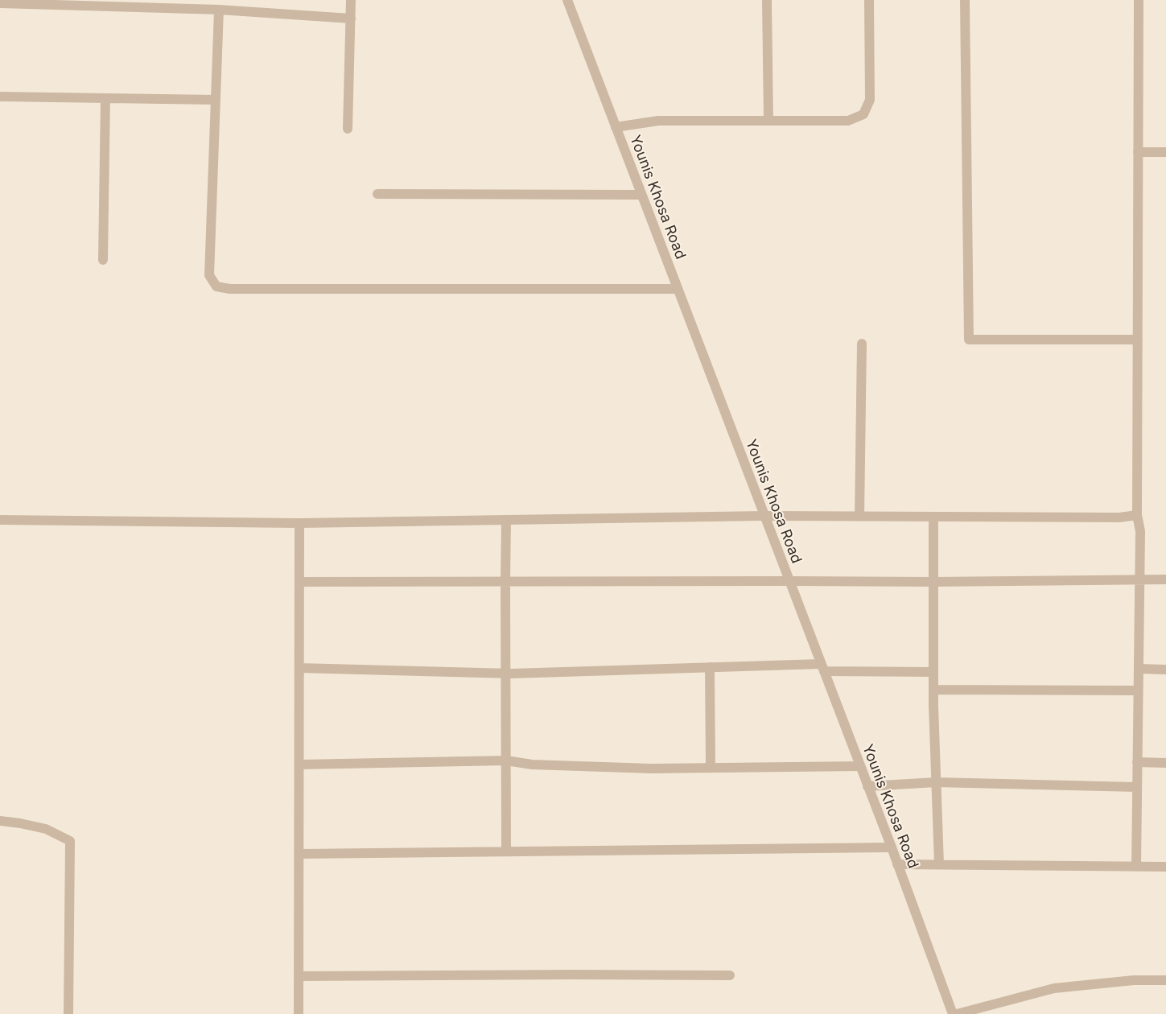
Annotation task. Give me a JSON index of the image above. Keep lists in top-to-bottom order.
{
  "streets": {
    "street": ["Younis Khosa Road"]
  }
}
